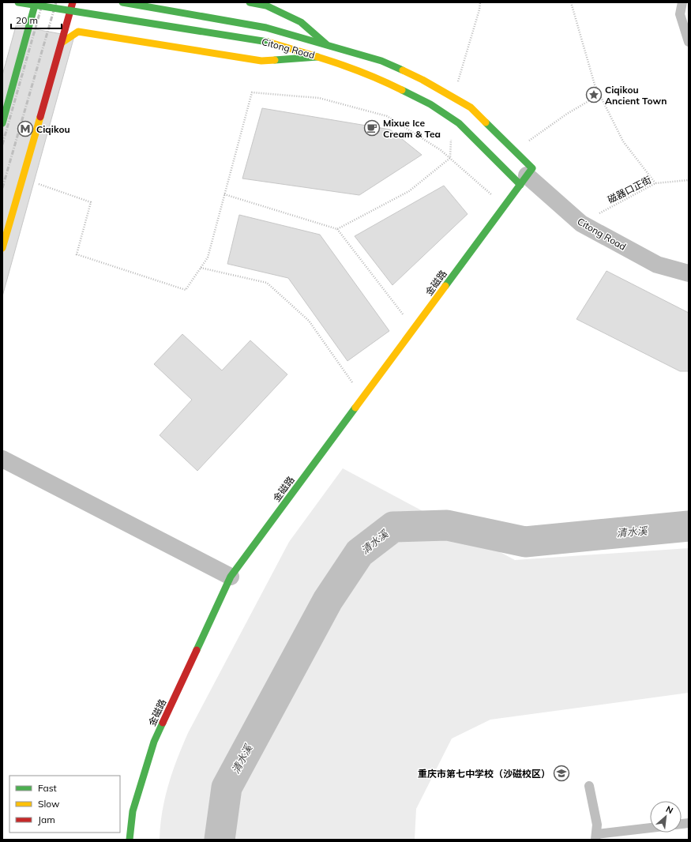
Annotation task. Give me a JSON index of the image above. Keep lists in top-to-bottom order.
{
  "streets": {
    "main road": ["Citong Road", "金磁路"],
    "path": ["磁器口正街"]
  },
  "crossings": [
    ["Citong Road", "磁器口正街"],
    ["Citong Road", "金磁路"]
  ],
  "water": ["清水溪"],
  "places": {
    "place": ["Ciqikou Ancient Town"],
    "cafe": ["Mixue Ice Cream & Tea"],
    "metro station": ["Ciqikou"],
    "school or university": ["重庆市第七中学校（沙磁校区）"]
  },
  "legend": ["Fast", "Slow", "Jam"],
  "scale_bar": "20 m",
  "north": "top right"
}
